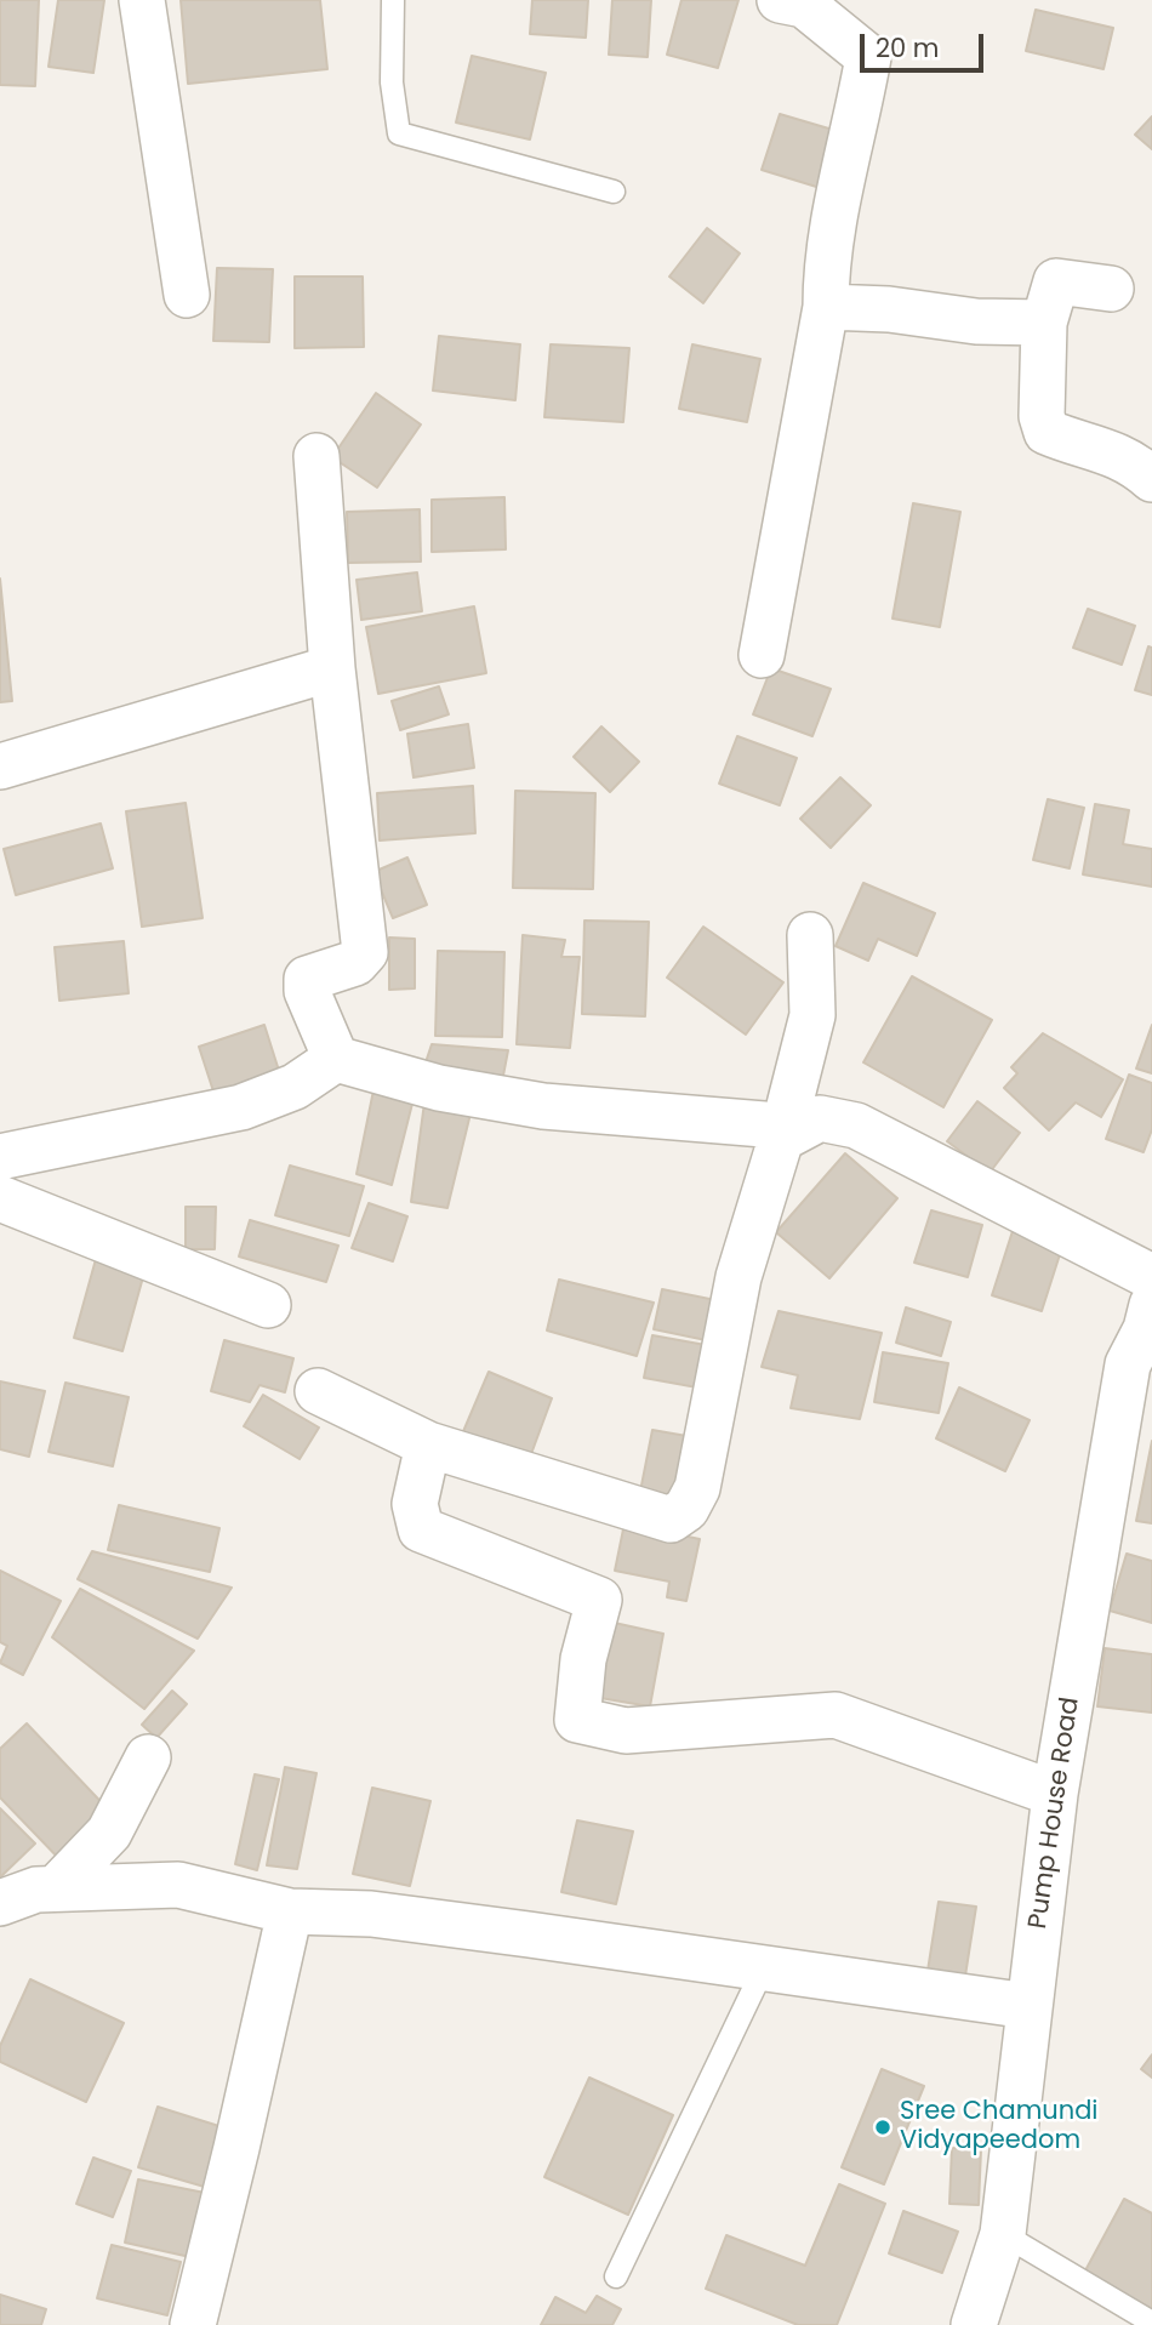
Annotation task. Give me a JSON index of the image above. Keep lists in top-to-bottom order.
{
  "streets": {
    "street": ["Pump House Road"]
  },
  "places": ["Sree Chamundi Vidyapeedom"],
  "scale_bar": "20 m"
}
